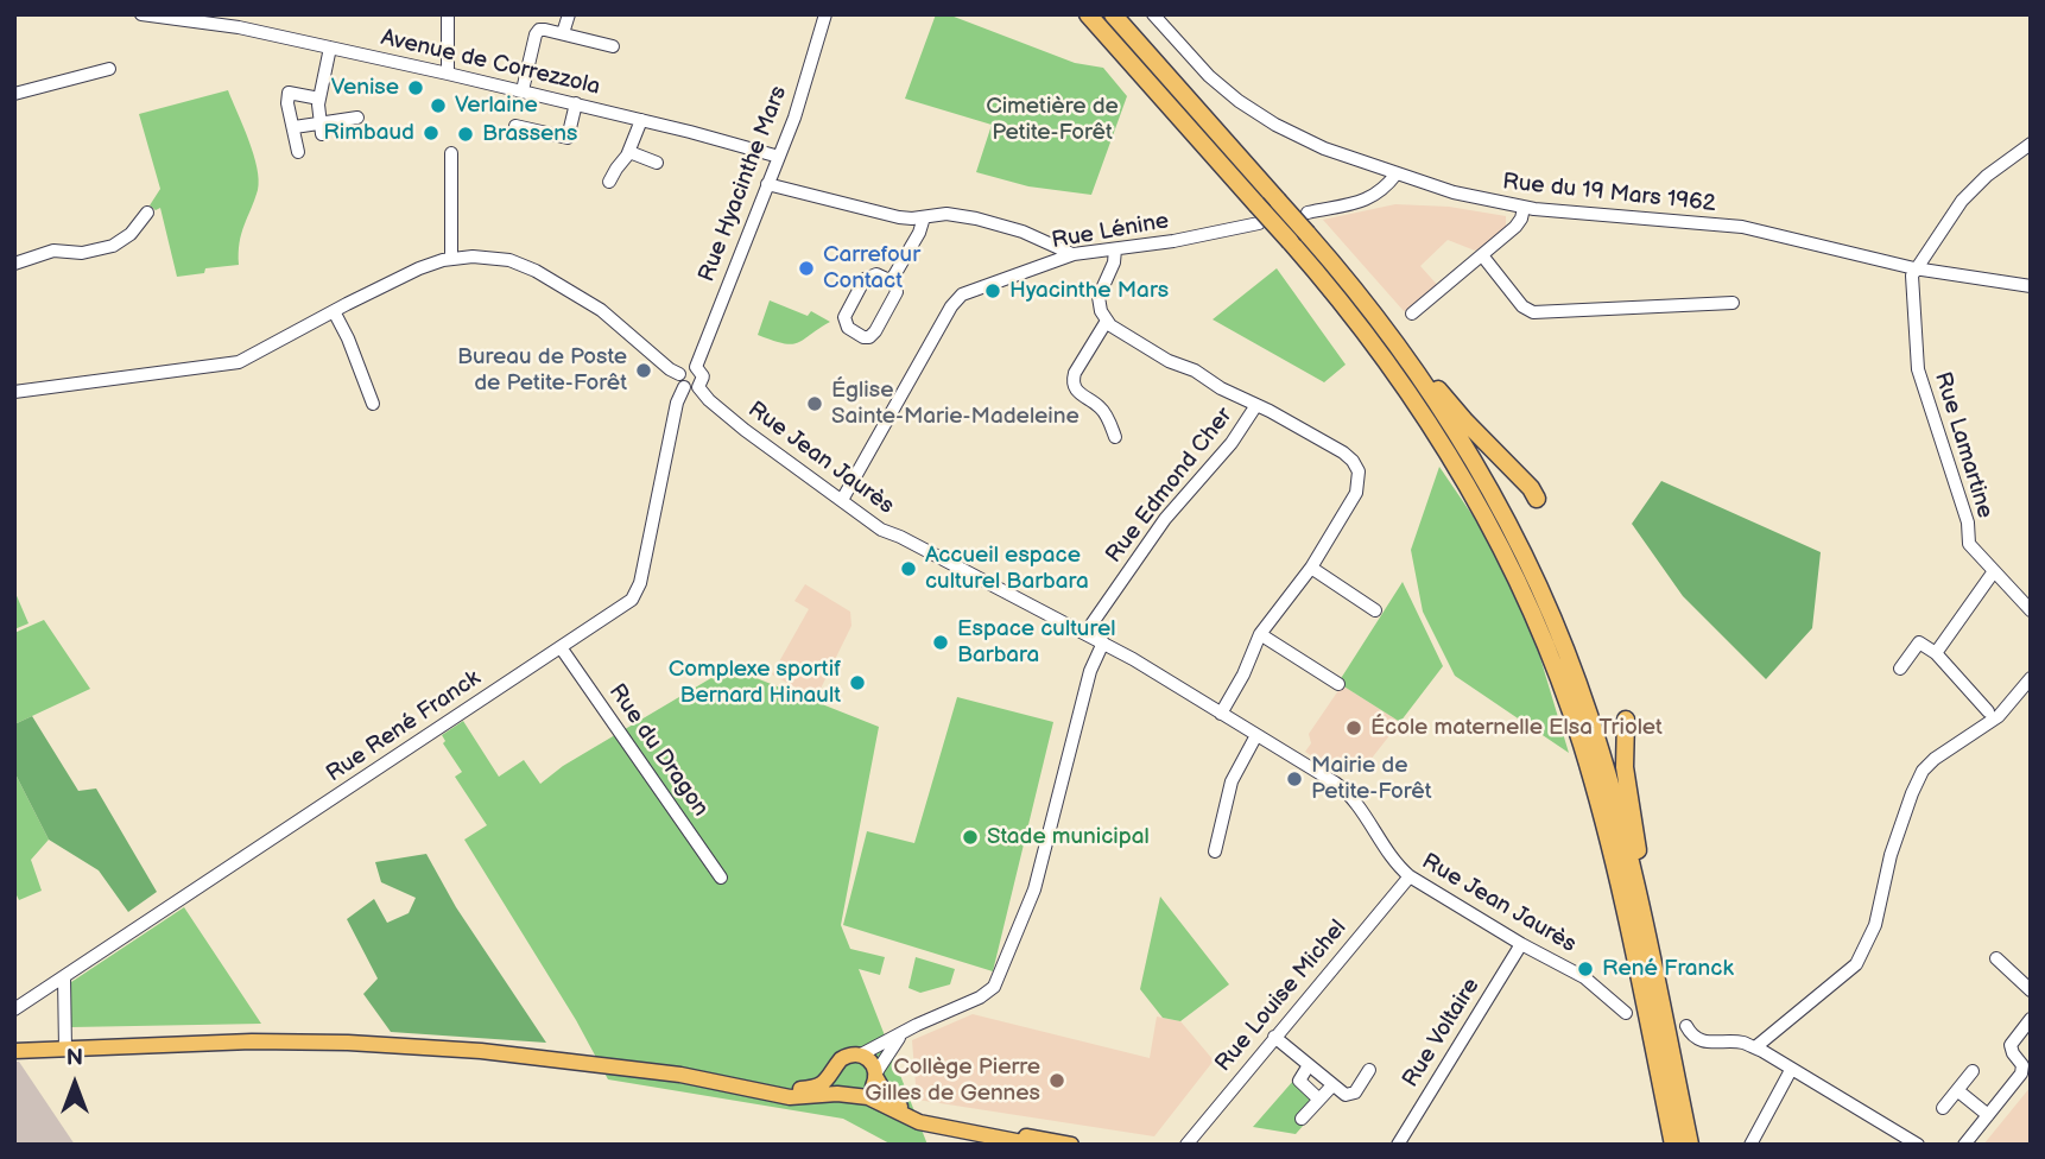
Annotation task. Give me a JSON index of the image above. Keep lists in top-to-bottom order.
{
  "streets": {
    "street": [
      "Avenue de Correzzola",
      "Rue Hyacinthe Mars",
      "Rue du 19 Mars 1962",
      "Rue Lénine",
      "Rue Lamartine",
      "Rue Jean Jaurès",
      "Rue Edmond Cher",
      "Rue René Franck",
      "Rue du Dragon",
      "Rue Louise Michel",
      "Rue Voltaire"
    ]
  },
  "crossings": [
    ["Avenue de Correzzola", "Rue Hyacinthe Mars"],
    ["Rue Hyacinthe Mars", "Rue Jean Jaurès"],
    ["Rue Hyacinthe Mars", "Rue René Franck"],
    ["Rue du 19 Mars 1962", "Rue Lamartine"],
    ["Rue Lénine", "Rue Jean Jaurès"],
    ["Rue Jean Jaurès", "Rue Edmond Cher"],
    ["Rue Jean Jaurès", "Rue René Franck"],
    ["Rue Jean Jaurès", "Rue Louise Michel"],
    ["Rue Jean Jaurès", "Rue Voltaire"],
    ["Rue René Franck", "Rue du Dragon"]
  ],
  "parks": ["Cimetière de Petite-Forêt"],
  "places": [
    "Venise",
    "Verlaine",
    "Rimbaud",
    "Brassens",
    "Carrefour Contact",
    "Hyacinthe Mars",
    "Bureau de Poste de Petite-Forêt",
    "Église Sainte-Marie-Madeleine",
    "Accueil espace culturel Barbara",
    "Espace culturel Barbara",
    "Complexe sportif Bernard Hinault",
    "École maternelle Elsa Triolet",
    "Mairie de Petite-Forêt",
    "Stade municipal",
    "René Franck",
    "Collège Pierre Gilles de Gennes"
  ],
  "north": "top"
}
